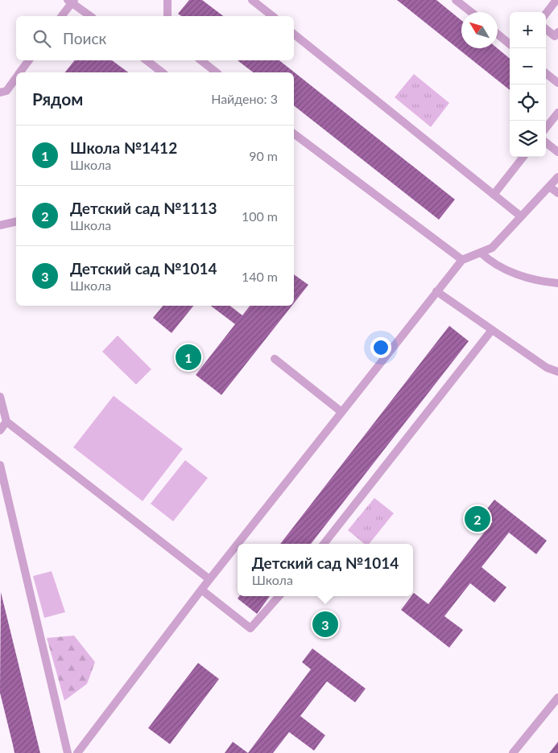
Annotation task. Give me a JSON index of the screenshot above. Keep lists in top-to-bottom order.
{
  "north": "top left",
  "page": {
    "map_buttons": ["+", "−"],
    "search": "Поиск",
    "heading": ["Рядом", "Найдено: 3"],
    "list": [
      {
        "mark": "1",
        "name": "Школа №1412",
        "note": "Школа",
        "value": "90 m"
      },
      {
        "mark": "2",
        "name": "Детский сад №1113",
        "note": "Школа",
        "value": "100 m"
      },
      {
        "mark": "3",
        "name": "Детский сад №1014",
        "note": "Школа",
        "value": "140 m"
      }
    ],
    "pins": ["1", "2", "3"],
    "popup": ["Детский сад №1014", "Школа"]
  }
}
